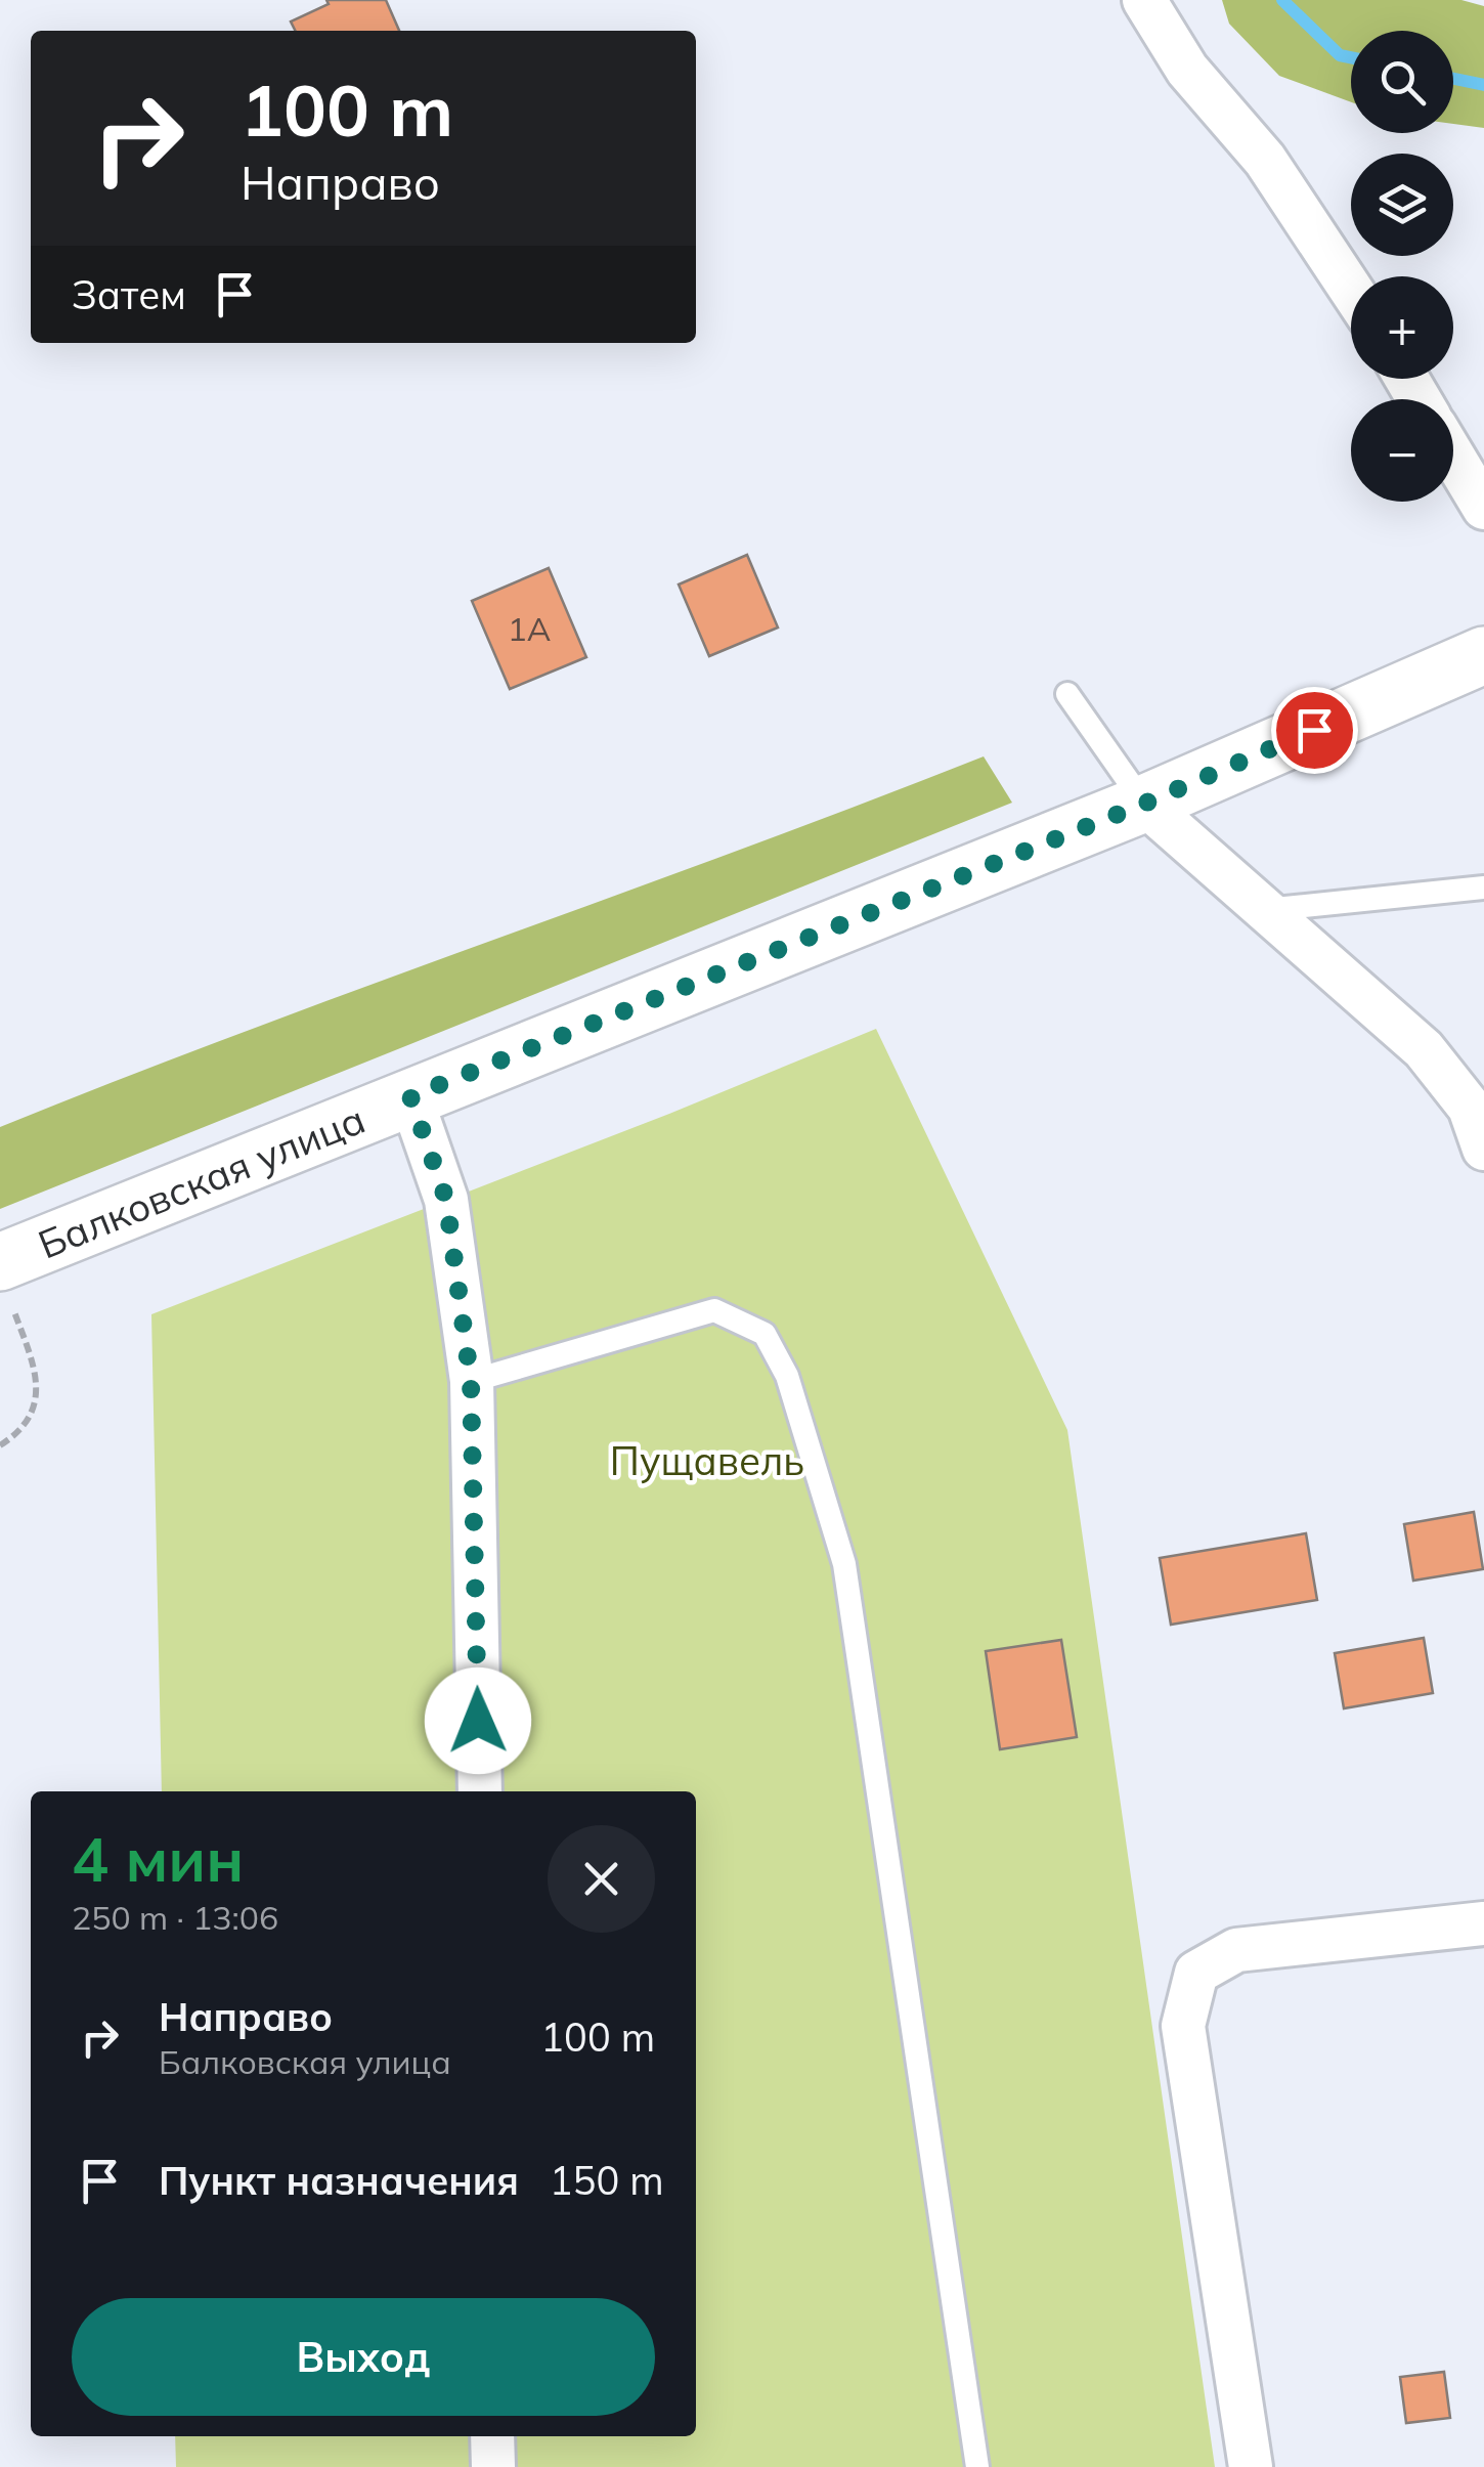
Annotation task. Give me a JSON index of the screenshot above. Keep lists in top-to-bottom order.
{
  "streets": {
    "main road": ["Балковская улица"]
  },
  "parks": ["Пущавель"],
  "house_numbers": ["1А"],
  "page": {
    "map_buttons": ["+", "−"],
    "turn": ["100 m", "Направо"],
    "then": "Затем",
    "heading": ["4 мин", "250 m · 13:06"],
    "list": [
      {
        "name": "Направо",
        "note": "Балковская улица",
        "value": "100 m"
      },
      {
        "name": "Пункт назначения",
        "value": "150 m"
      }
    ],
    "buttons": "Выход"
  }
}
